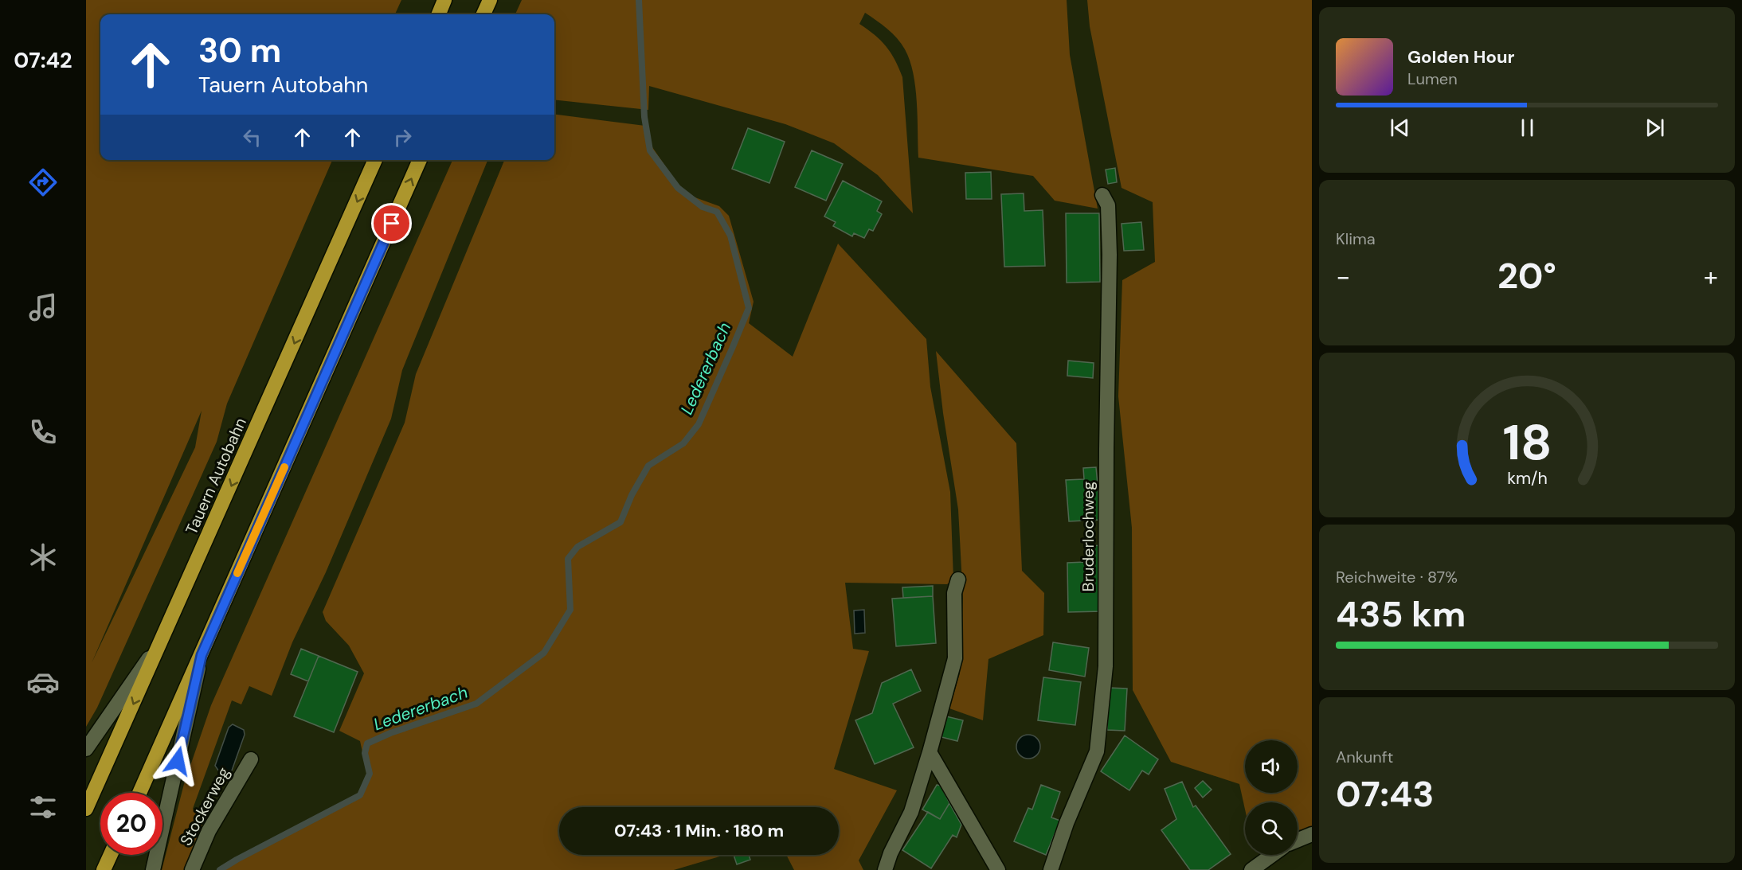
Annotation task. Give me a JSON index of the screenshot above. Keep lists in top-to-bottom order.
{
  "streets": {
    "highway": ["Tauern Autobahn"],
    "street": ["Bruderlochweg", "Stockerweg"]
  },
  "water": ["Ledererbach"],
  "page": {
    "tabs": "07:42",
    "turn": ["30 m", "Tauern Autobahn"],
    "song": ["Golden Hour", "Lumen"],
    "tile": [
      "Klima",
      ["Reichweite · 87%", "435 km"],
      ["Ankunft", "07:43"]
    ],
    "heat": ["−", "20°", "+"],
    "limit": "20",
    "trip": "07:43 · 1 Min. · 180 m",
    "gauge": ["18", "km/h"]
  }
}
